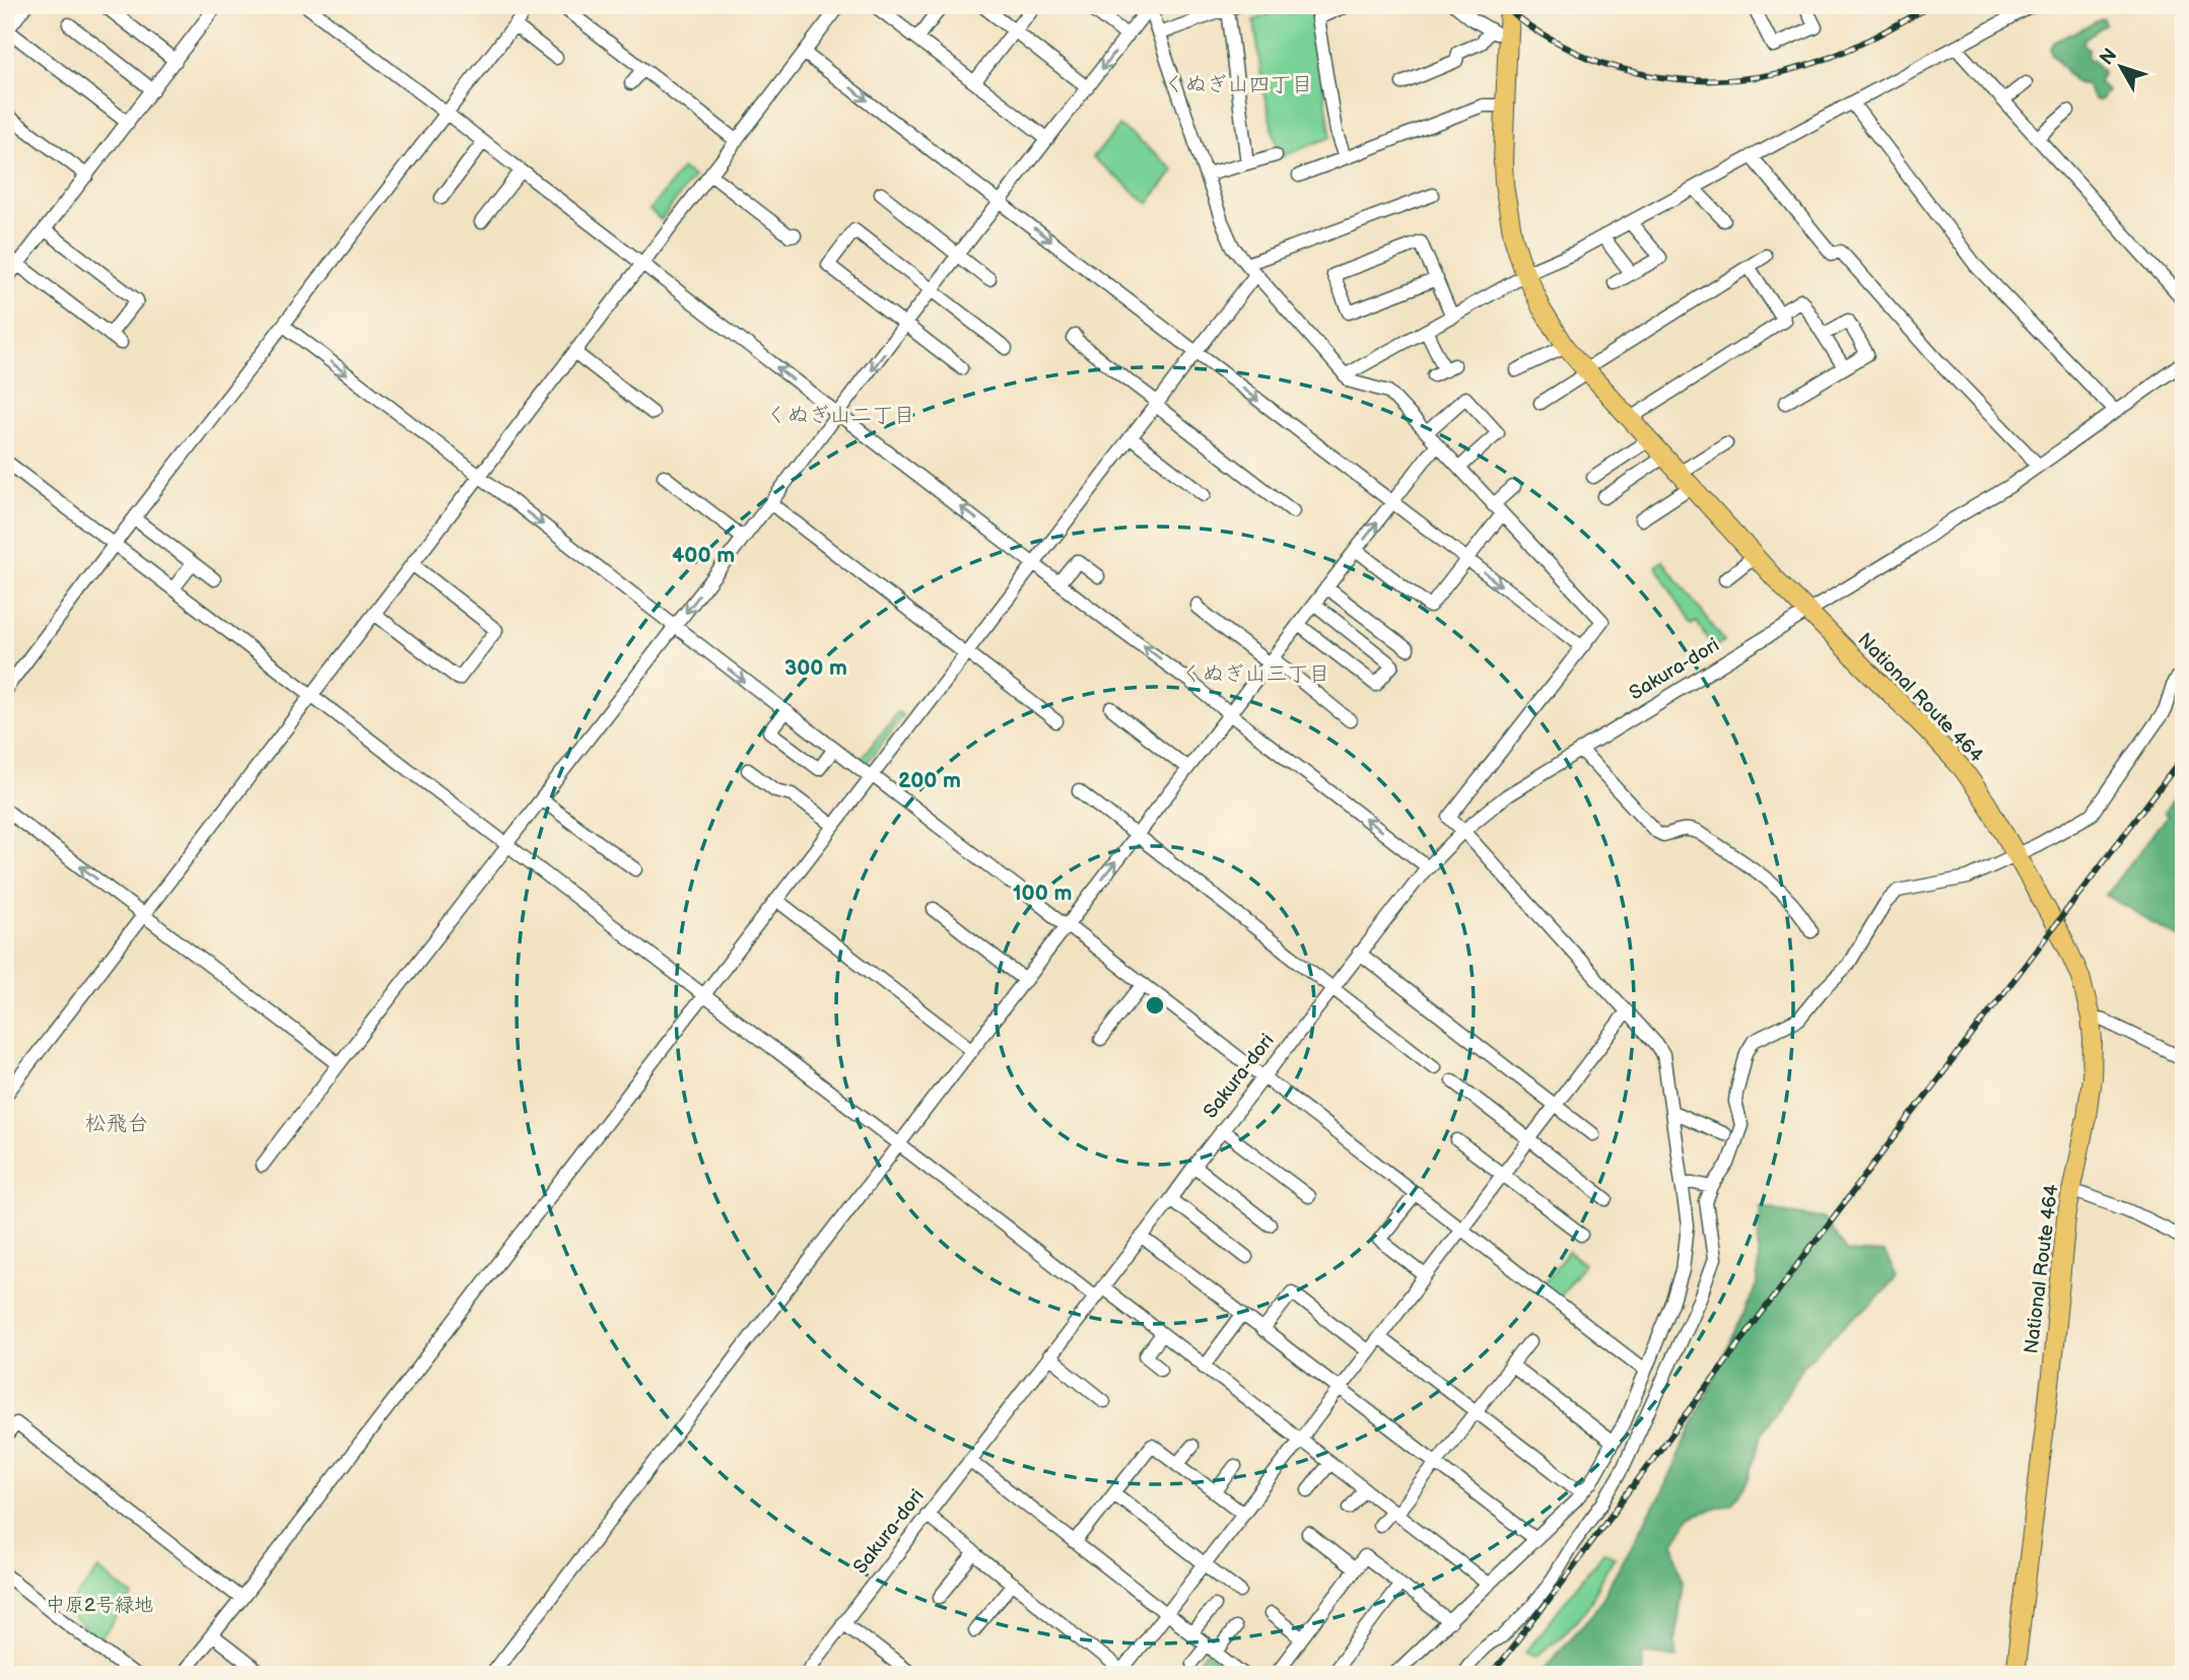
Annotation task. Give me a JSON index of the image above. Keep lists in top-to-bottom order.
{
  "streets": {
    "highway": ["National Route 464"],
    "street": ["Sakura-dori"]
  },
  "crossings": [
    ["Sakura-dori", "National Route 464"]
  ],
  "districts": [
    "くぬぎ山四丁目",
    "くぬぎ山二丁目",
    "くぬぎ山三丁目",
    "松飛台"
  ],
  "parks": ["中原2号緑地"],
  "north": "top left",
  "rings": [
    "400 m",
    "300 m",
    "200 m",
    "100 m"
  ]
}
